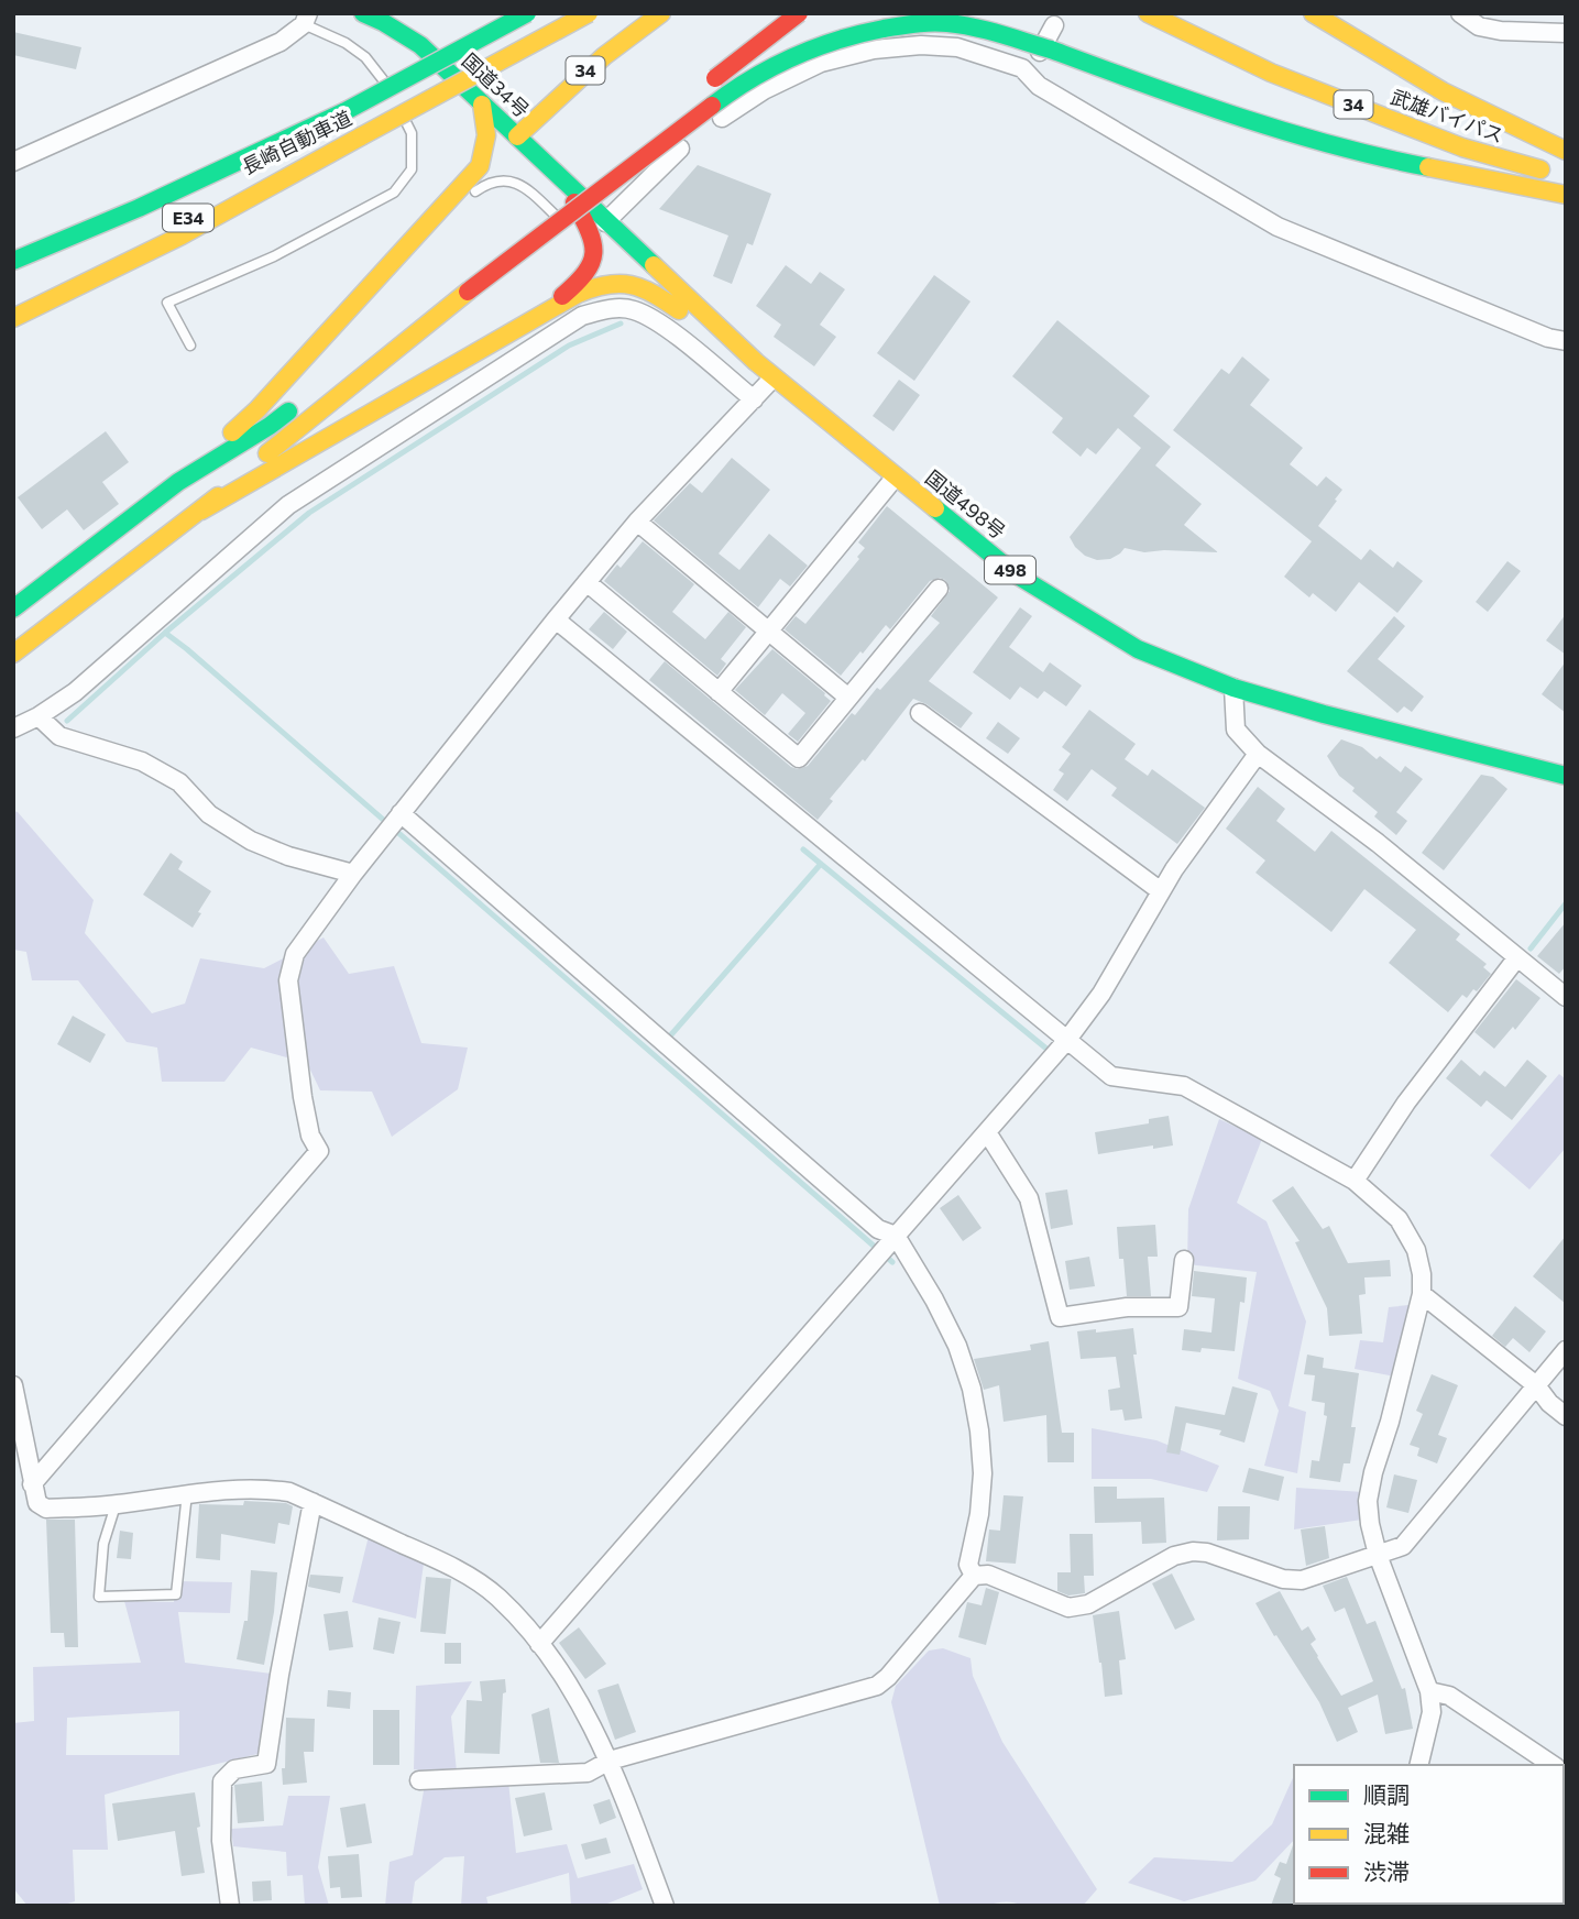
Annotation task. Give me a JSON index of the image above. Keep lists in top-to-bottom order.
{
  "streets": {
    "highway": [
      "34",
      "国道34号",
      "武雄バイパス",
      "長崎自動車道",
      "E34",
      "国道498号",
      "498"
    ]
  },
  "crossings": [
    ["国道34号", "国道498号"]
  ],
  "legend": ["順調", "混雑", "渋滞"]
}
